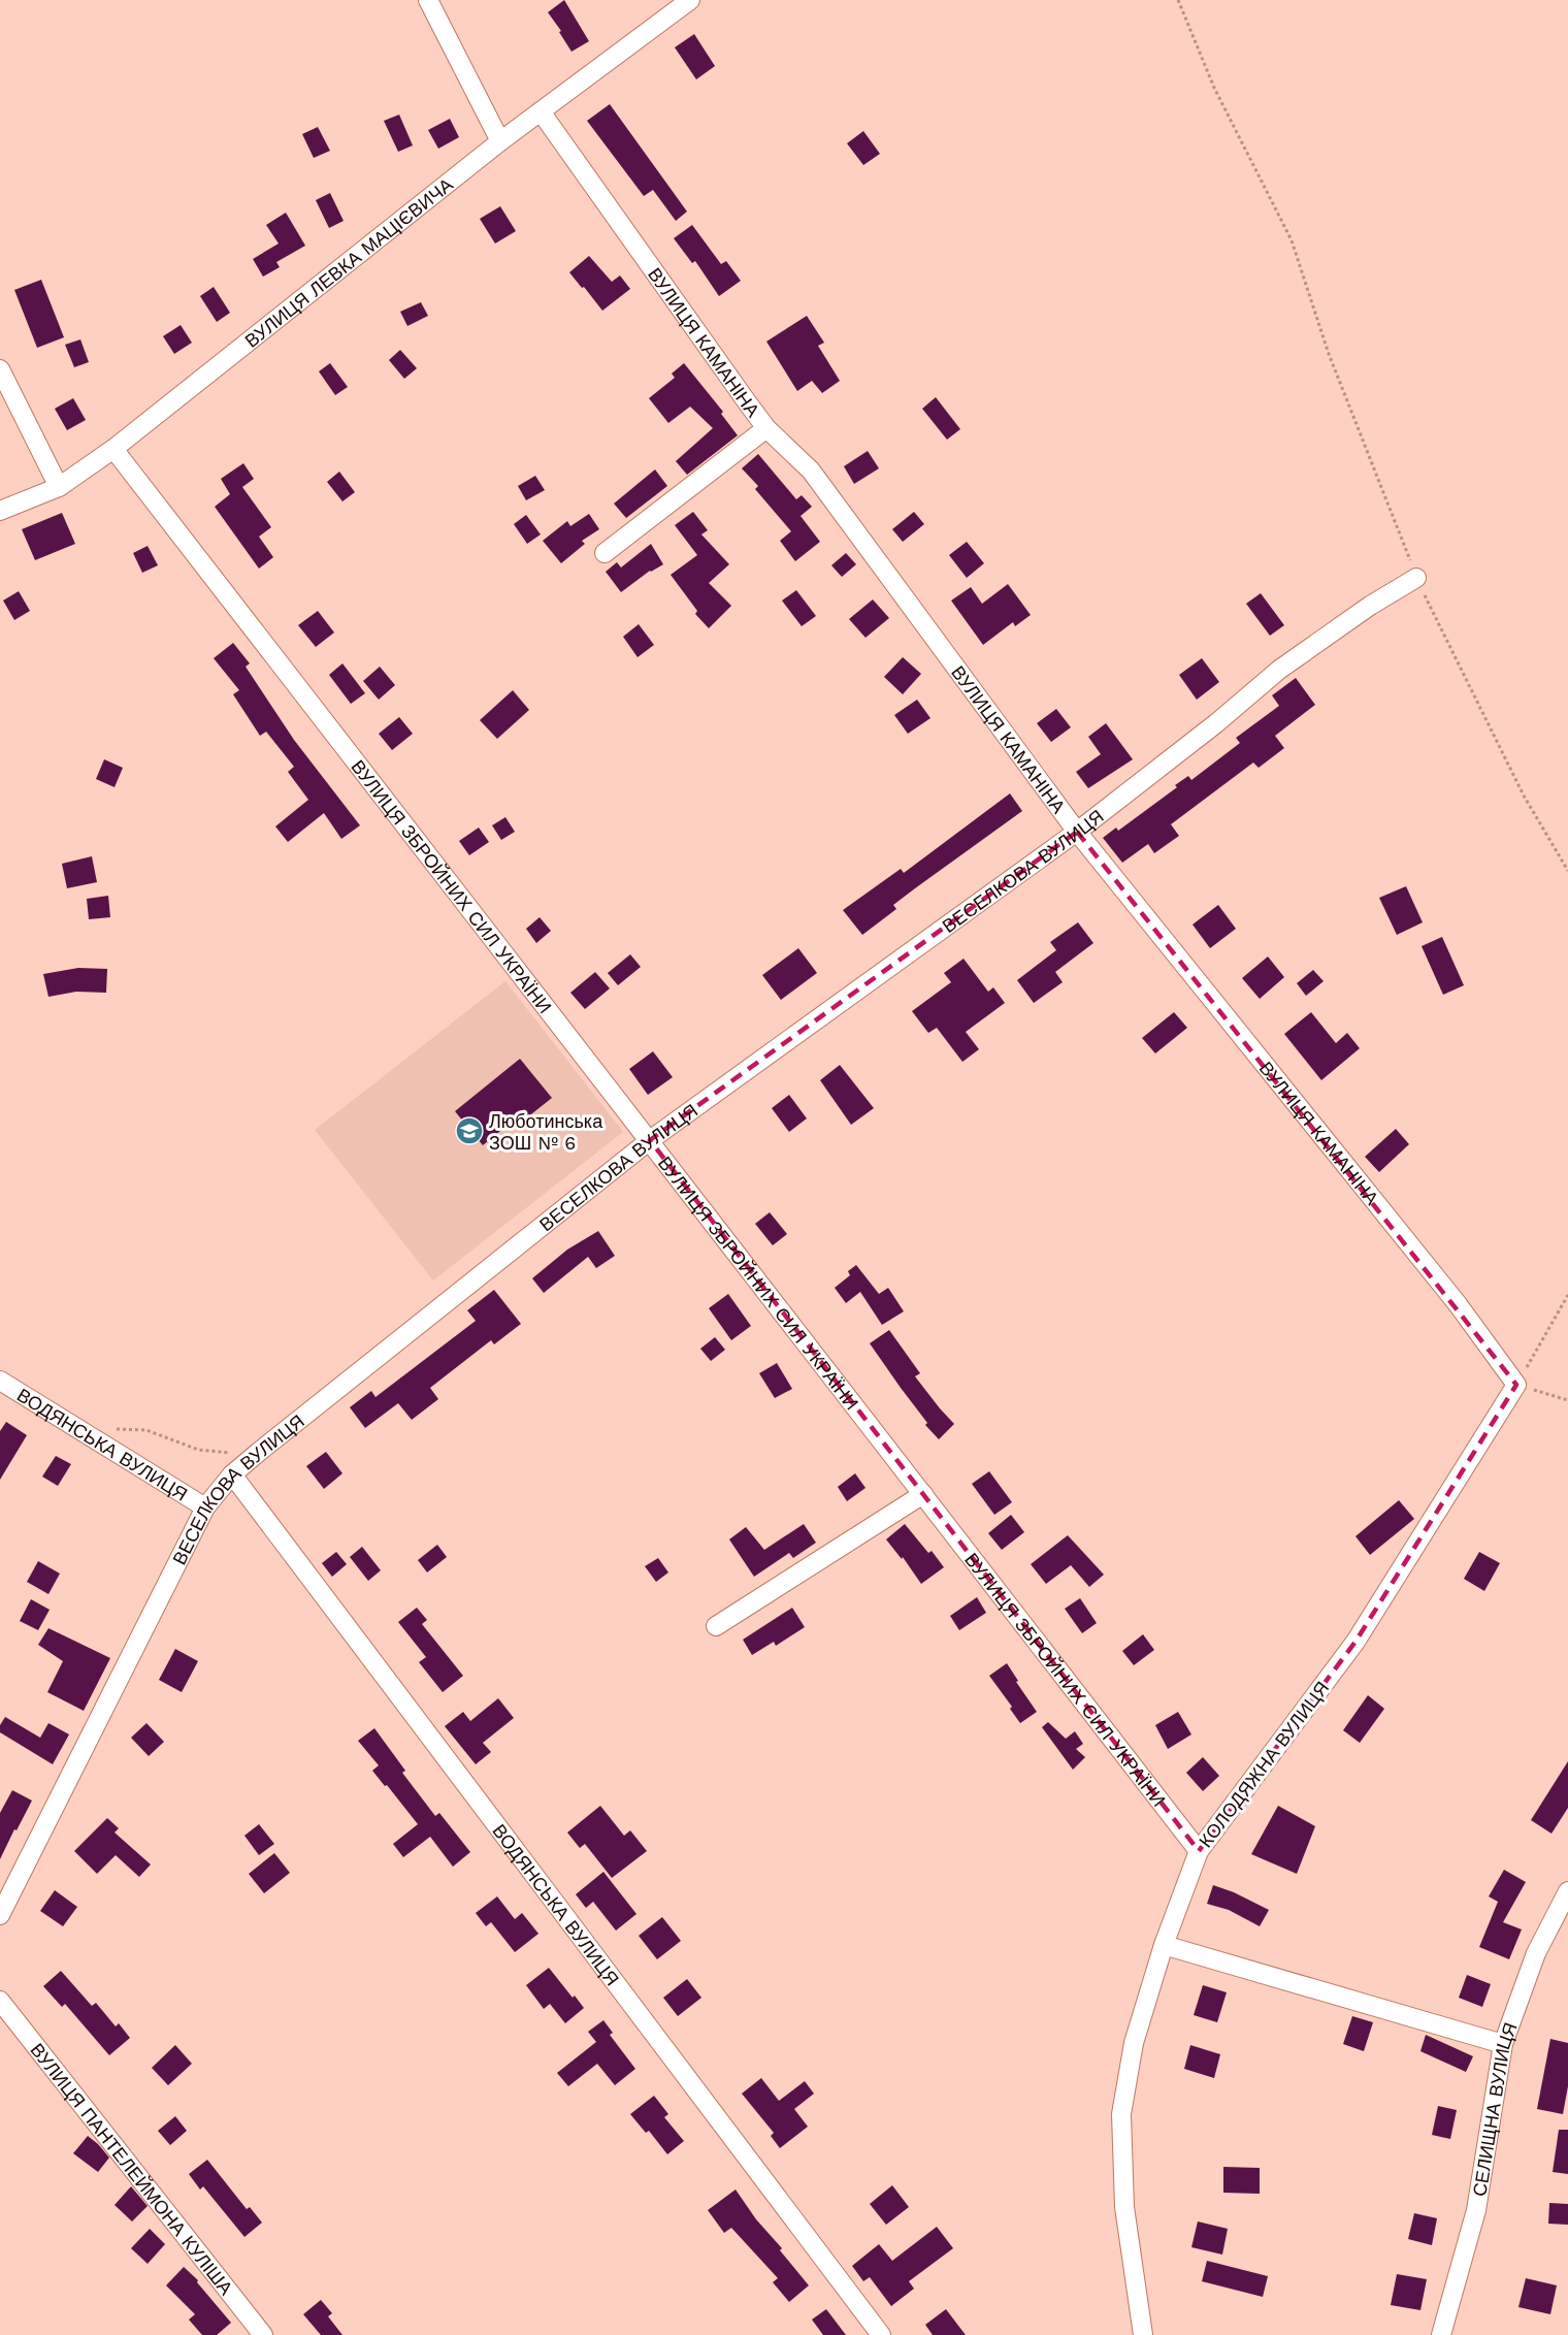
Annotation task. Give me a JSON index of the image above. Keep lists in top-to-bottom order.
{
  "streets": {
    "street": [
      "ВУЛИЦЯ ЛЕВКА МАЦІЄВИЧА",
      "ВУЛИЦЯ КАМАНІНА",
      "ВЕСЕЛКОВА ВУЛИЦЯ",
      "ВУЛИЦЯ ЗБРОЙНИХ СИЛ УКРАЇНИ",
      "ВОДЯНСЬКА ВУЛИЦЯ",
      "КОЛОДЯЖНА ВУЛИЦЯ",
      "СЕЛИЩНА ВУЛИЦЯ",
      "ВУЛИЦЯ ПАНТЕЛЕЙМОНА КУЛІША"
    ]
  },
  "crossings": [
    ["ВУЛИЦЯ ЛЕВКА МАЦІЄВИЧА", "ВУЛИЦЯ КАМАНІНА"],
    ["ВУЛИЦЯ ЛЕВКА МАЦІЄВИЧА", "ВУЛИЦЯ ЗБРОЙНИХ СИЛ УКРАЇНИ"],
    ["ВУЛИЦЯ КАМАНІНА", "ВЕСЕЛКОВА ВУЛИЦЯ"],
    ["ВУЛИЦЯ КАМАНІНА", "КОЛОДЯЖНА ВУЛИЦЯ"],
    ["ВЕСЕЛКОВА ВУЛИЦЯ", "ВУЛИЦЯ ЗБРОЙНИХ СИЛ УКРАЇНИ"],
    ["ВЕСЕЛКОВА ВУЛИЦЯ", "ВОДЯНСЬКА ВУЛИЦЯ"],
    ["ВУЛИЦЯ ЗБРОЙНИХ СИЛ УКРАЇНИ", "КОЛОДЯЖНА ВУЛИЦЯ"]
  ],
  "places": {
    "school or university": ["Люботинська ЗОШ № 6"]
  }
}
